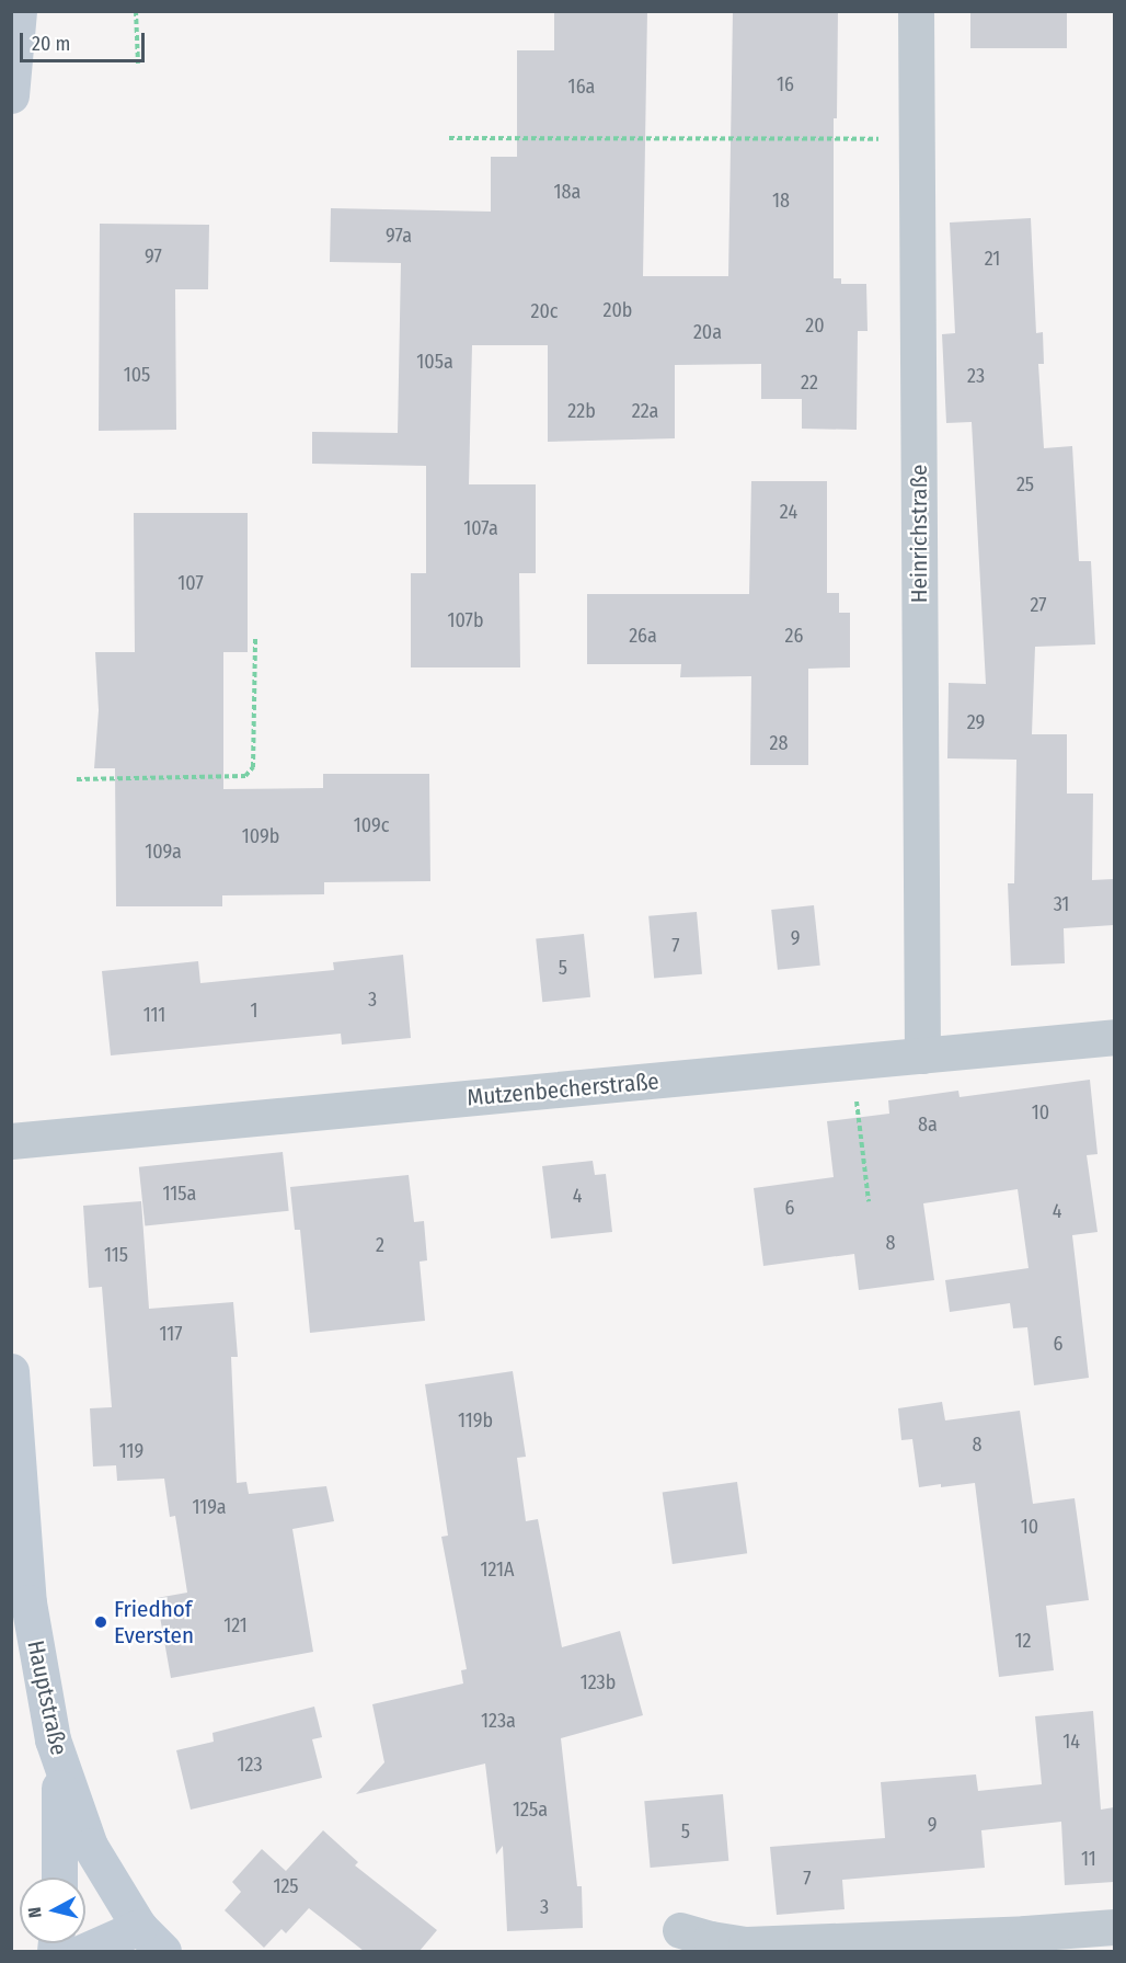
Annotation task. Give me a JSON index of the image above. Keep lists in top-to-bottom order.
{
  "streets": {
    "main road": ["Hauptstraße"],
    "street": ["Heinrichstraße", "Mutzenbecherstraße"]
  },
  "crossings": [
    ["Heinrichstraße", "Mutzenbecherstraße"]
  ],
  "places": ["Friedhof Eversten"],
  "house_numbers": [
    "16",
    "16a",
    "18a",
    "18",
    "97a",
    "97",
    "21",
    "20b",
    "20c",
    "20",
    "20a",
    "105a",
    "105",
    "23",
    "22",
    "22b",
    "22a",
    "25",
    "24",
    "107a",
    "107",
    "27",
    "107b",
    "26a",
    "26",
    "29",
    "28",
    "109c",
    "109b",
    "109a",
    "31",
    "9",
    "7",
    "5",
    "3",
    "1",
    "111",
    "10",
    "8a",
    "115a",
    "4",
    "6",
    "4",
    "8",
    "2",
    "115",
    "117",
    "6",
    "119b",
    "8",
    "119",
    "119a",
    "10",
    "121A",
    "121",
    "12",
    "123b",
    "123a",
    "14",
    "123",
    "125a",
    "9",
    "5",
    "11",
    "7",
    "125",
    "3"
  ],
  "scale_bar": "20 m",
  "north": "left"
}
